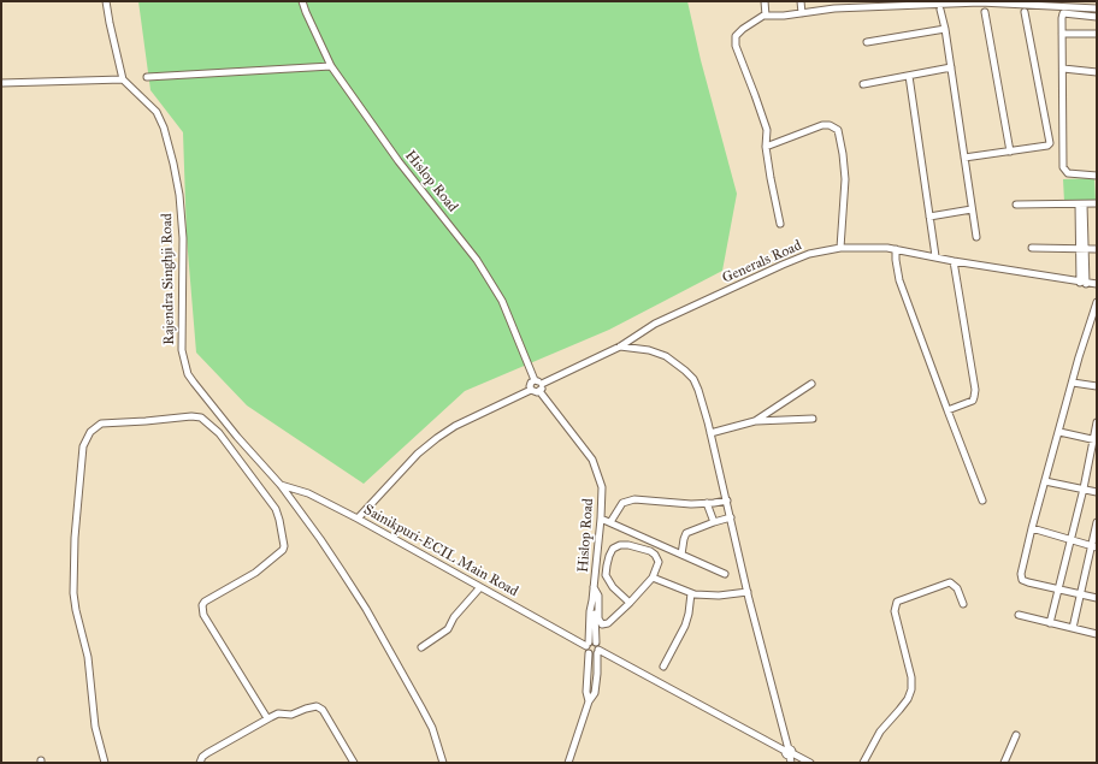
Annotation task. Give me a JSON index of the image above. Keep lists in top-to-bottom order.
{
  "streets": {
    "street": [
      "Hislop Road",
      "Generals Road",
      "Rajendra Singhji Road",
      "Sainikpuri-ECIL Main Road"
    ]
  },
  "crossings": [
    ["Hislop Road", "Generals Road"],
    ["Hislop Road", "Sainikpuri-ECIL Main Road"],
    ["Rajendra Singhji Road", "Sainikpuri-ECIL Main Road"]
  ]
}
